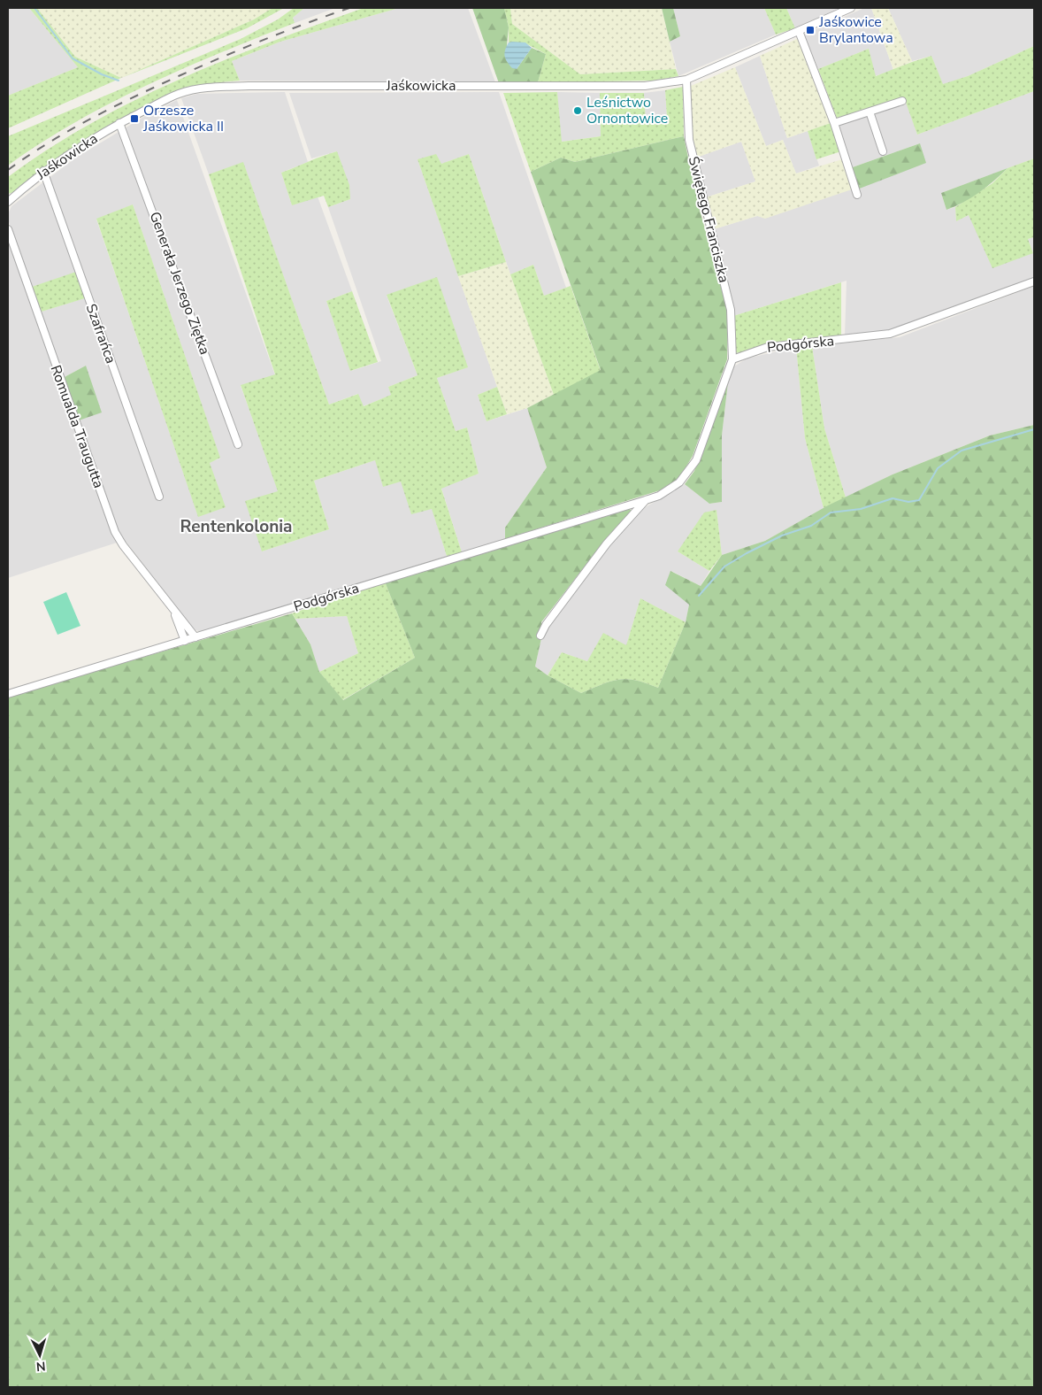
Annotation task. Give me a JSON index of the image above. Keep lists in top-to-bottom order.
{
  "streets": {
    "street": [
      "Jaśkowicka",
      "Świętego Franciszka",
      "Generała Jerzego Ziętka",
      "Szafrańca",
      "Podgórska",
      "Romualda Traugutta"
    ]
  },
  "crossings": [
    ["Jaśkowicka", "Świętego Franciszka"],
    ["Jaśkowicka", "Generała Jerzego Ziętka"],
    ["Jaśkowicka", "Szafrańca"],
    ["Świętego Franciszka", "Podgórska"],
    ["Podgórska", "Romualda Traugutta"]
  ],
  "districts": ["Rentenkolonia"],
  "places": {
    "transit": ["Jaśkowice Brylantowa", "Orzesze Jaśkowicka II"],
    "other": ["Leśnictwo Ornontowice"]
  },
  "north": "bottom"
}
